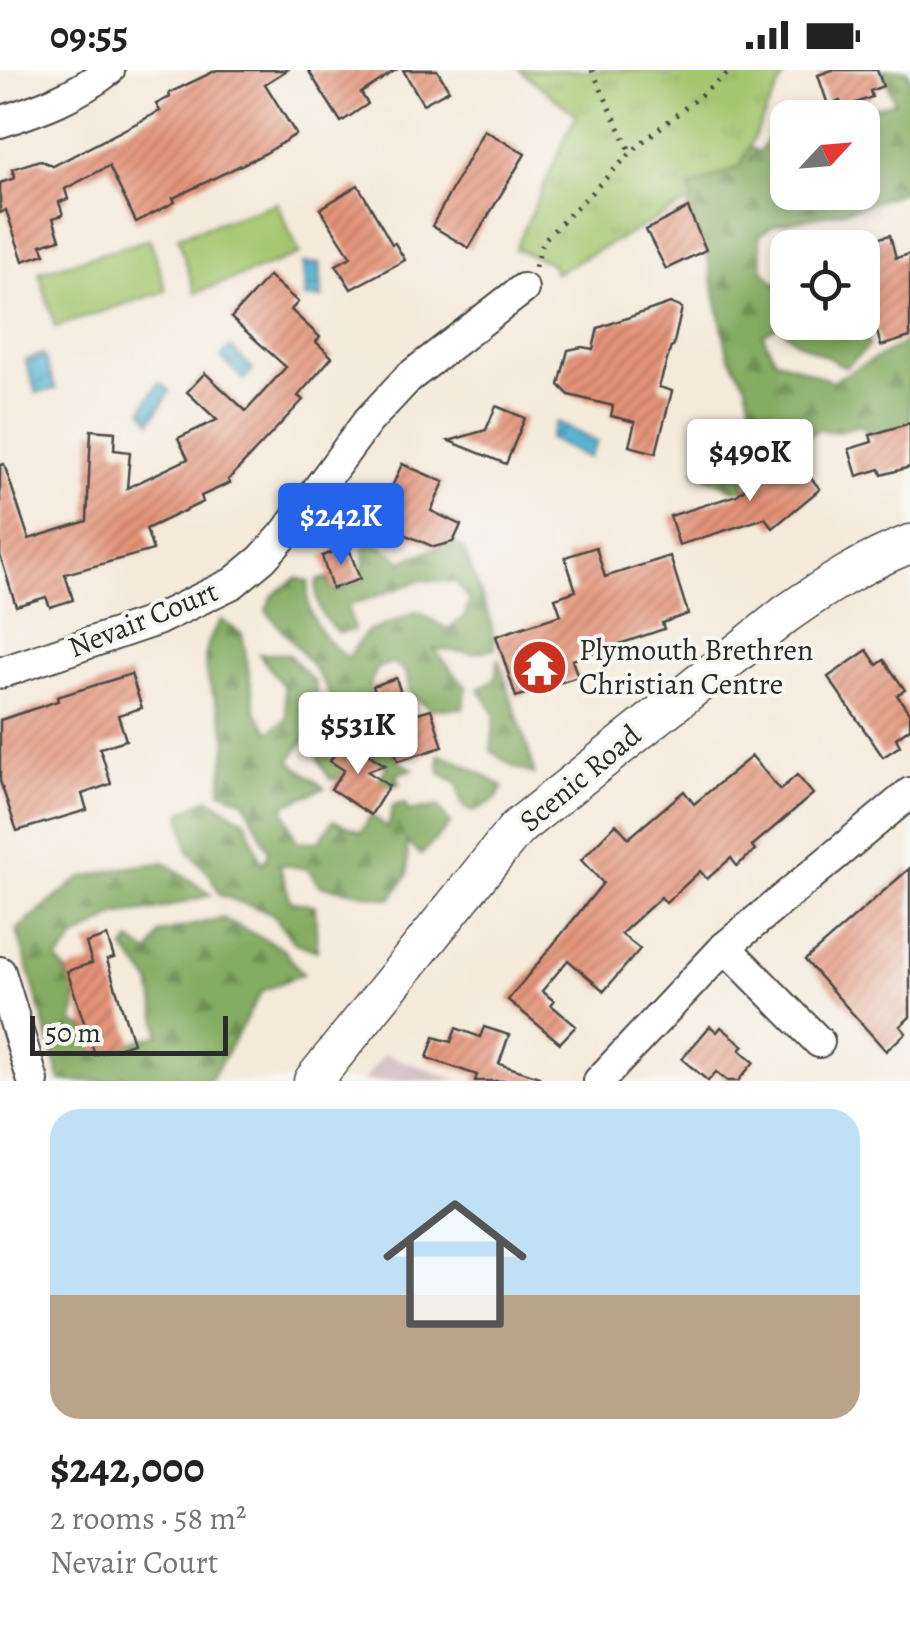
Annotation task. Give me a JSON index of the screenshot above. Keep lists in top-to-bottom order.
{
  "streets": {
    "main road": ["Scenic Road"],
    "street": ["Nevair Court"]
  },
  "places": {
    "temple": ["Plymouth Brethren Christian Centre"]
  },
  "scale_bar": "50 m",
  "north": "top right",
  "page": {
    "status": "09:55",
    "price": ["$490K", "$242K", "$531K"],
    "scale": "50 m",
    "list": [
      {
        "name": "$242,000",
        "note": "2 rooms · 58 m² · Nevair Court"
      }
    ]
  }
}
